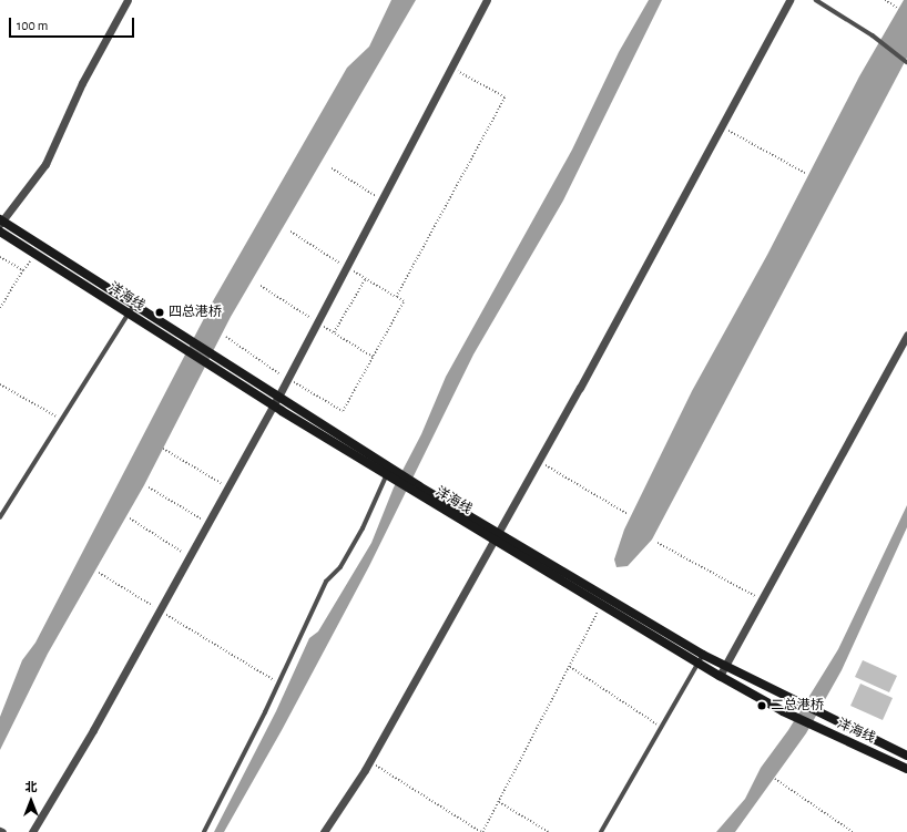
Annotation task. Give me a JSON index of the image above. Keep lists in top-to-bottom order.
{
  "streets": {
    "main road": ["洋海线"]
  },
  "places": ["四总港桥", "二总港桥"],
  "scale_bar": "100 m",
  "north": "top"
}
